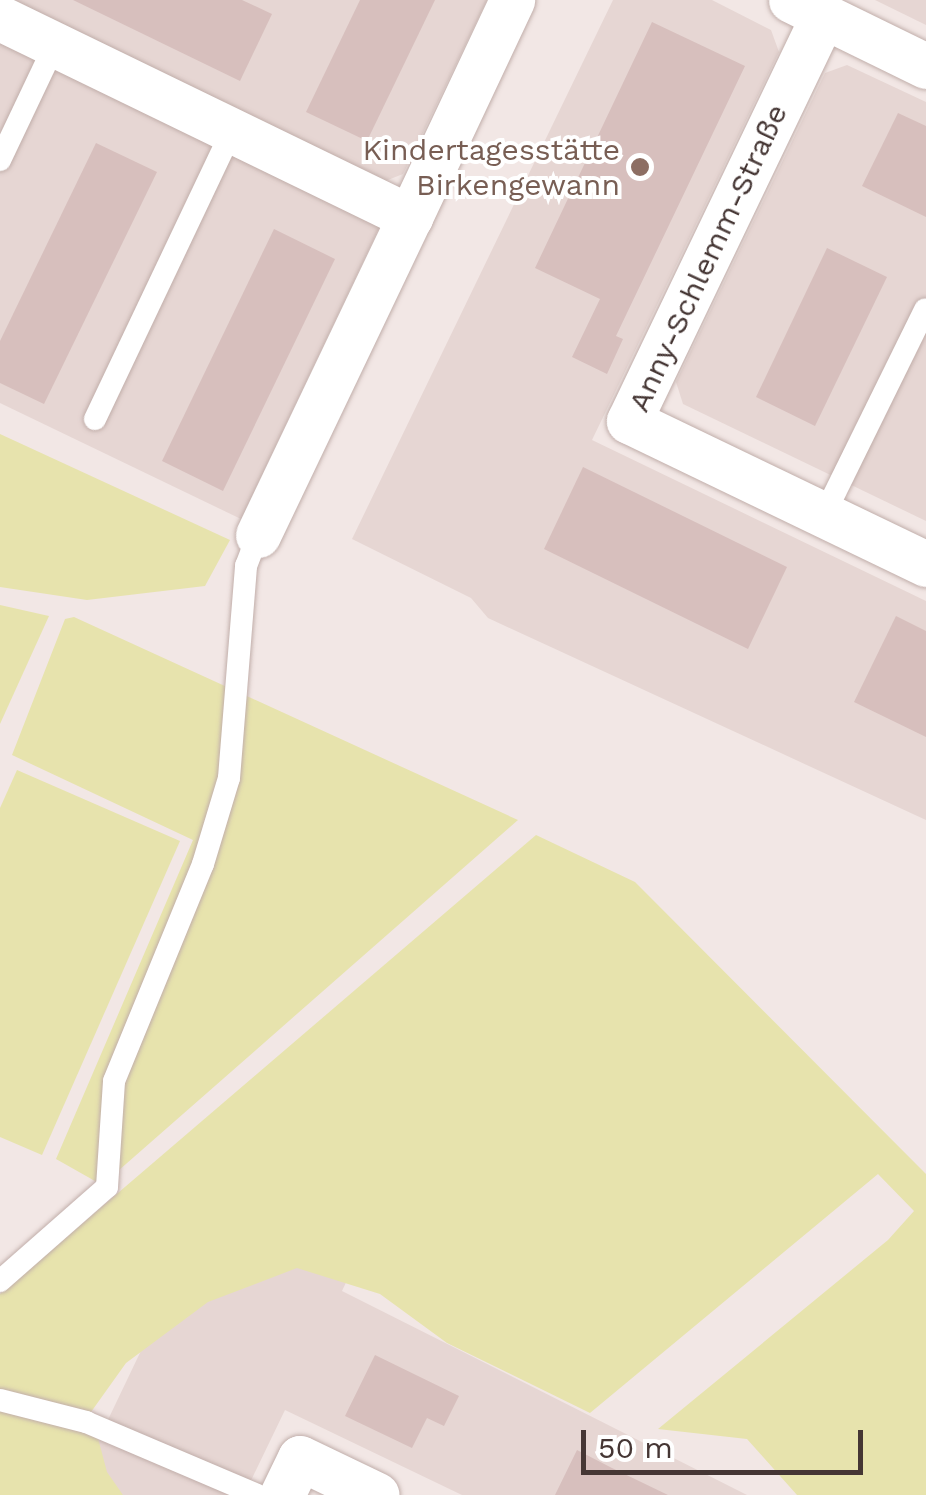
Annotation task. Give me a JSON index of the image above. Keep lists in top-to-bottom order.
{
  "streets": {
    "street": ["Anny-Schlemm-Straße"]
  },
  "places": ["Kindertagesstätte Birkengewann"],
  "scale_bar": "50 m"
}
